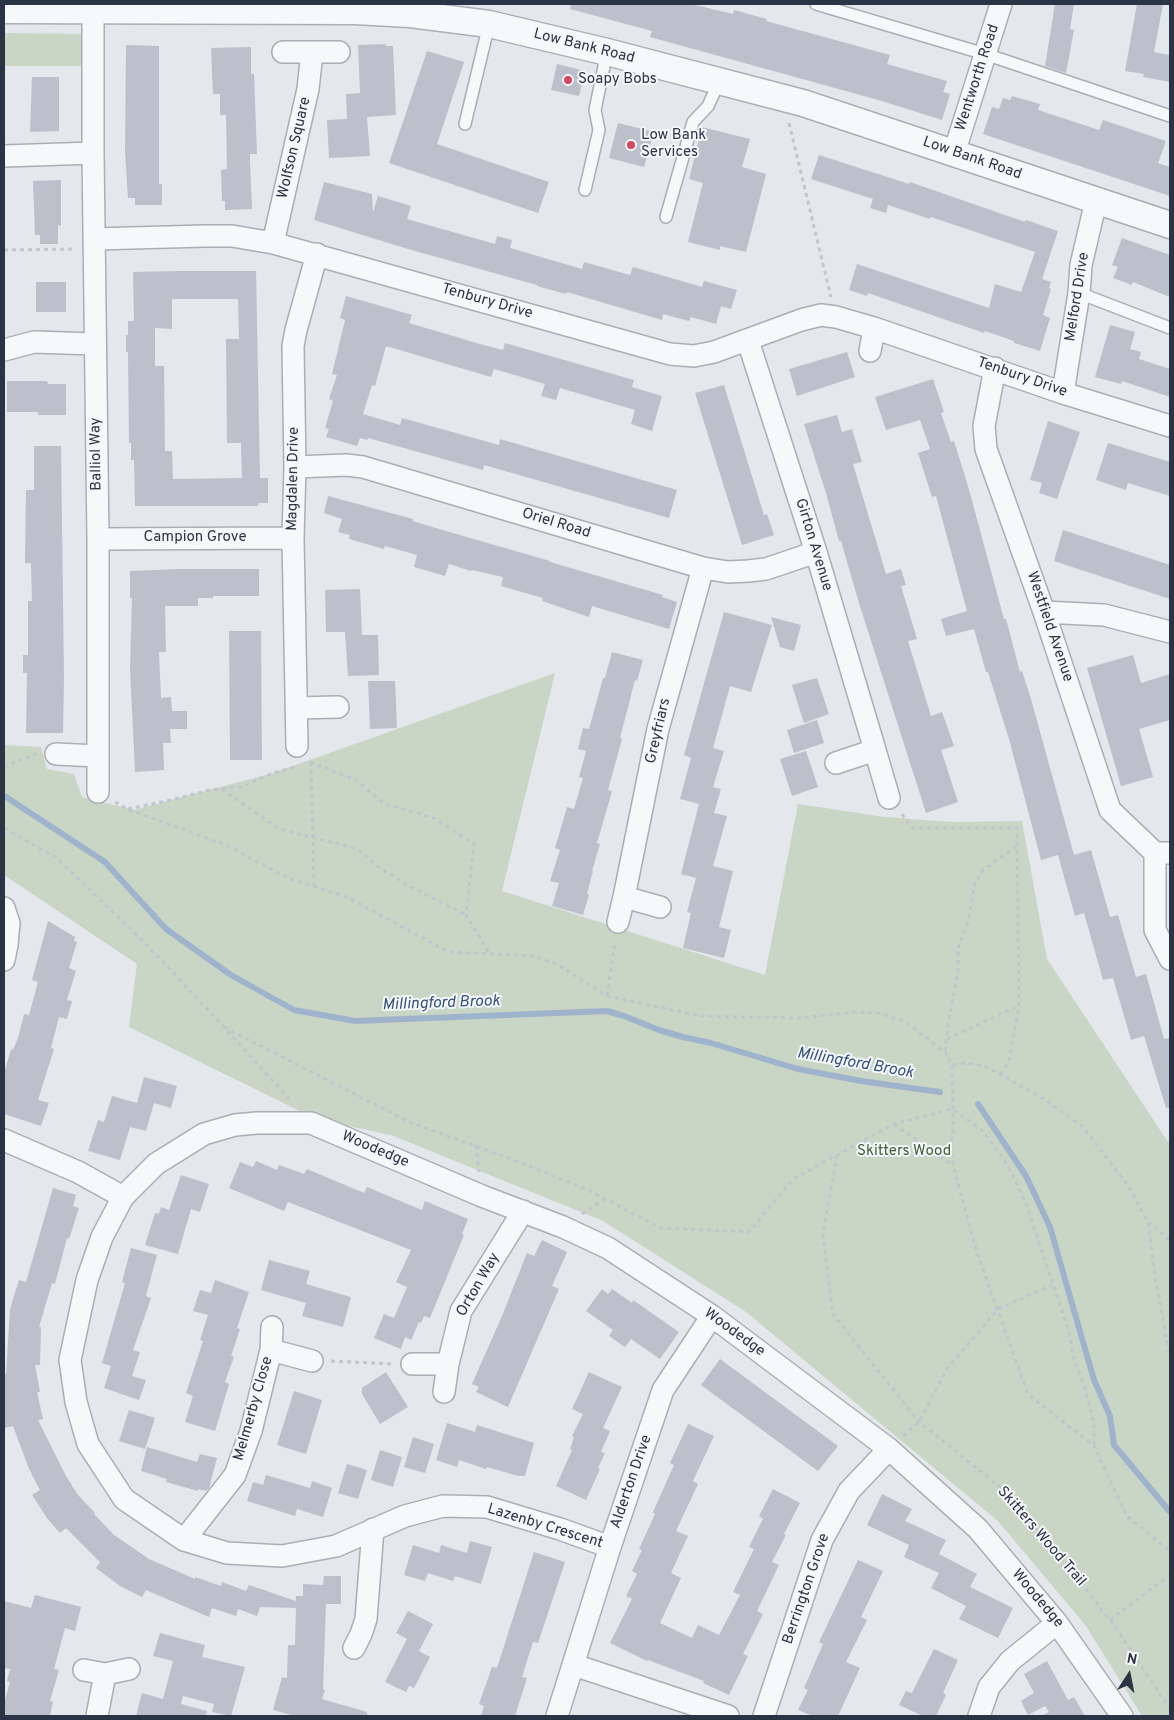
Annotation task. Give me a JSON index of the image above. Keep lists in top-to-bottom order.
{
  "streets": {
    "street": [
      "Low Bank Road",
      "Wentworth Road",
      "Wolfson Square",
      "Melford Drive",
      "Tenbury Drive",
      "Balliol Way",
      "Magdalen Drive",
      "Oriel Road",
      "Campion Grove",
      "Girton Avenue",
      "Westfield Avenue",
      "Greyfriars",
      "Woodedge",
      "Orton Way",
      "Melmerby Close",
      "Alderton Drive",
      "Lazenby Crescent",
      "Berrington Grove"
    ],
    "path": ["Skitters Wood Trail"]
  },
  "crossings": [
    ["Low Bank Road", "Wentworth Road"],
    ["Low Bank Road", "Melford Drive"],
    ["Low Bank Road", "Balliol Way"],
    ["Wolfson Square", "Tenbury Drive"],
    ["Melford Drive", "Tenbury Drive"],
    ["Tenbury Drive", "Balliol Way"],
    ["Tenbury Drive", "Magdalen Drive"],
    ["Tenbury Drive", "Girton Avenue"],
    ["Tenbury Drive", "Westfield Avenue"],
    ["Balliol Way", "Campion Grove"],
    ["Magdalen Drive", "Oriel Road"],
    ["Magdalen Drive", "Campion Grove"],
    ["Oriel Road", "Girton Avenue"],
    ["Oriel Road", "Greyfriars"],
    ["Woodedge", "Orton Way"],
    ["Woodedge", "Alderton Drive"],
    ["Woodedge", "Lazenby Crescent"],
    ["Woodedge", "Berrington Grove"],
    ["Melmerby Close", "Lazenby Crescent"],
    ["Alderton Drive", "Lazenby Crescent"]
  ],
  "water": ["Millingford Brook"],
  "parks": ["Skitters Wood"],
  "places": ["Soapy Bobs", "Low Bank Services"],
  "north": "top"
}
